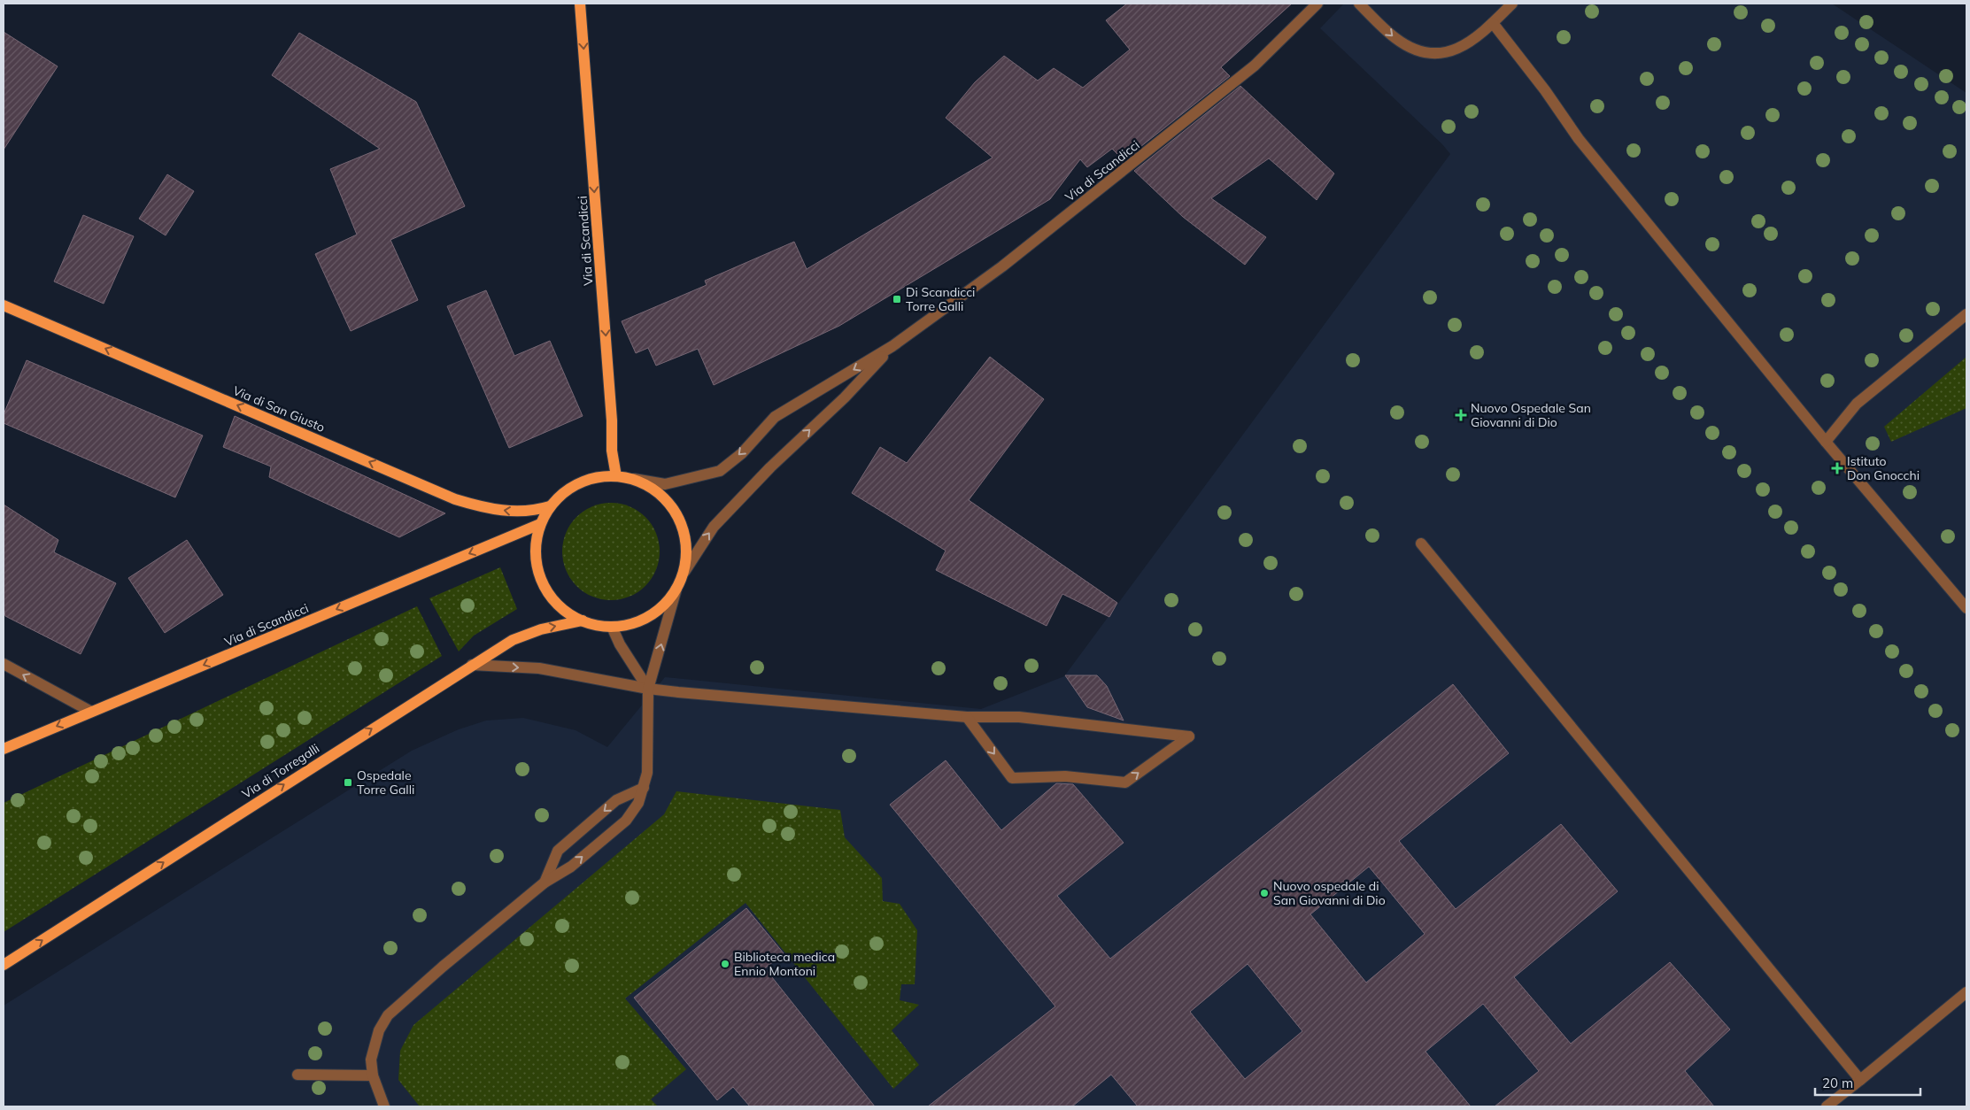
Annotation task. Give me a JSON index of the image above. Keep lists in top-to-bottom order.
{
  "streets": {
    "main road": ["Via di Scandicci", "Via di San Giusto", "Via di Torregalli"]
  },
  "crossings": [
    ["Via di Scandicci", "Via di San Giusto"],
    ["Via di Scandicci", "Via di Torregalli"],
    ["Via di San Giusto", "Via di Torregalli"]
  ],
  "one_way": ["Via di San Giusto", "Via di Torregalli"],
  "places": {
    "transit": ["Di Scandicci Torre Galli", "Ospedale Torre Galli"],
    "health": ["Nuovo Ospedale San Giovanni di Dio", "Istituto Don Gnocchi"],
    "other": ["Nuovo ospedale di San Giovanni di Dio", "Biblioteca medica Ennio Montoni"]
  },
  "scale_bar": "20 m"
}
